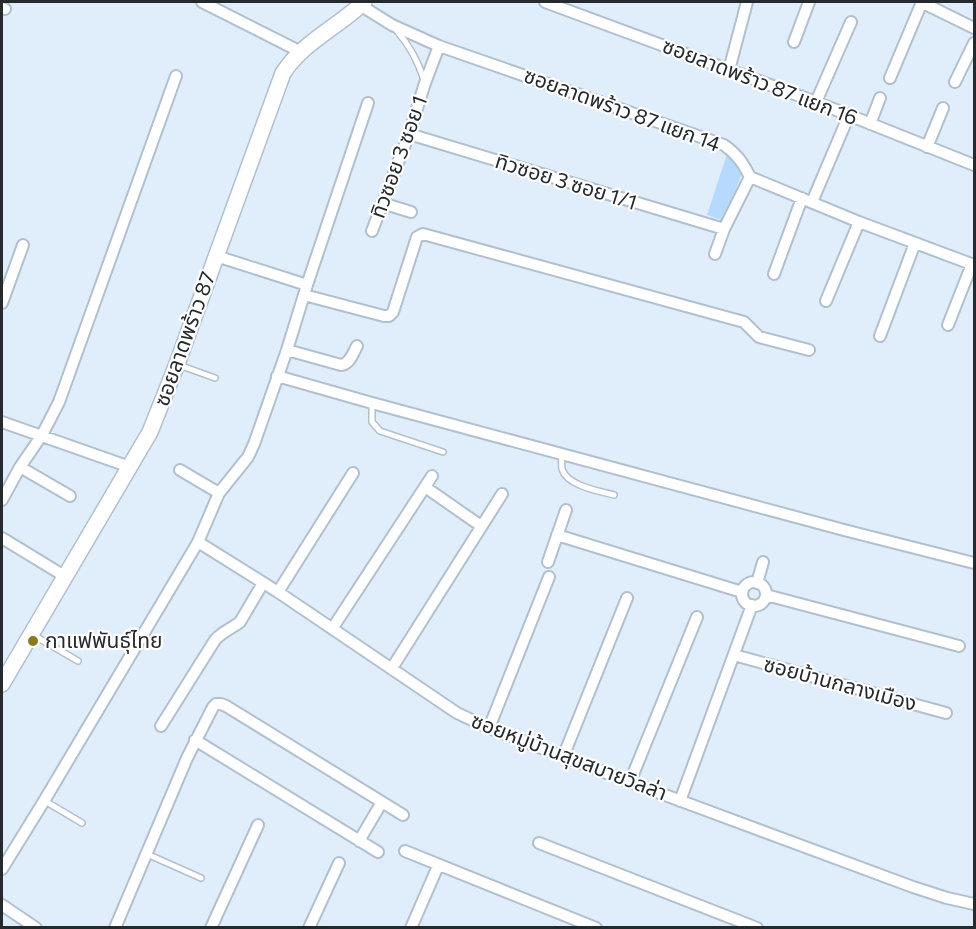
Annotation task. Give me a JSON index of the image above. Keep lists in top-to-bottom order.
{
  "streets": {
    "street": [
      "ซอยลาดพร้าว 87 แยก 16",
      "ซอยลาดพร้าว 87 แยก 14",
      "ทิวซอย 3 ซอย 1",
      "ทิวซอย 3 ซอย 1/1",
      "ซอยลาดพร้าว 87",
      "ซอยบ้านกลางเมือง",
      "ซอยหมู่บ้านสุขสบายวิลล่า"
    ]
  },
  "crossings": [
    ["ซอยลาดพร้าว 87 แยก 14", "ทิวซอย 3 ซอย 1"],
    ["ซอยลาดพร้าว 87 แยก 14", "ซอยลาดพร้าว 87"],
    ["ทิวซอย 3 ซอย 1", "ทิวซอย 3 ซอย 1/1"],
    ["ซอยบ้านกลางเมือง", "ซอยหมู่บ้านสุขสบายวิลล่า"]
  ],
  "places": ["กาแฟพันธ์ุไทย"]
}
